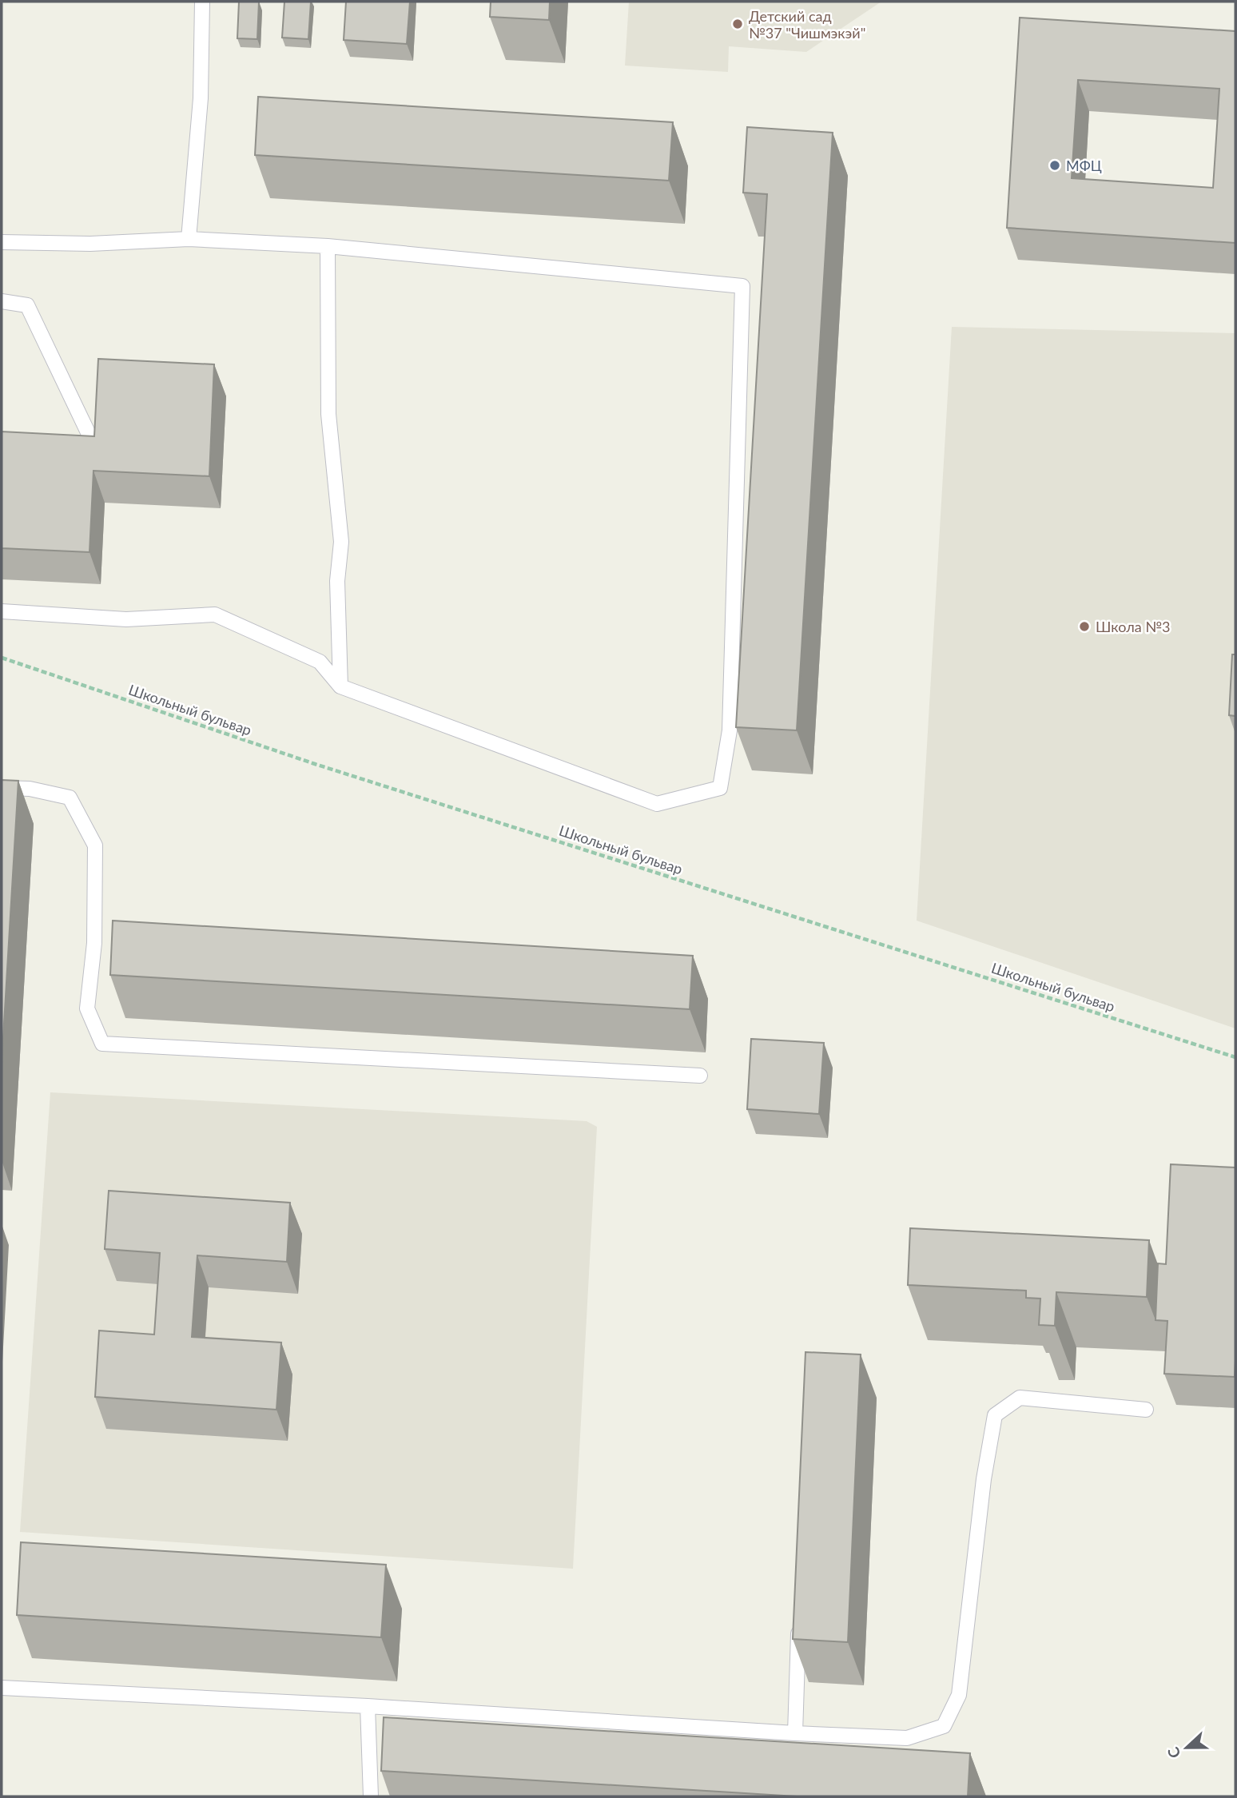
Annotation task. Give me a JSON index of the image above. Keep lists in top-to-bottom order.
{
  "streets": {
    "path": ["Школьный бульвар"]
  },
  "places": ["Детский сад №37 \"Чишмэкэй\"", "МФЦ", "Школа №3"],
  "north": "left"
}
